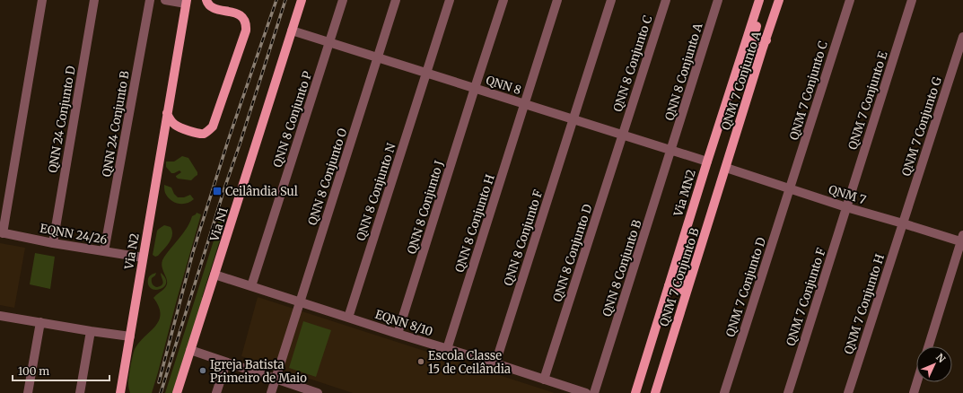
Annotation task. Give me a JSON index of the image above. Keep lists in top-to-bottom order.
{
  "streets": {
    "main road": [
      "QNM 7 Conjunto A",
      "Via MN2",
      "Via N1",
      "Via N2",
      "QNM 7 Conjunto B"
    ],
    "street": [
      "QNN 8 Conjunto C",
      "QNN 8 Conjunto A",
      "QNN 8",
      "QNM 7 Conjunto C",
      "QNM 7 Conjunto E",
      "QNN 24 Conjunto D",
      "QNN 8 Conjunto P",
      "QNN 24 Conjunto B",
      "QNM 7 Conjunto G",
      "QNN 8 Conjunto O",
      "QNN 8 Conjunto N",
      "QNM 7",
      "QNN 8 Conjunto J",
      "QNN 8 Conjunto H",
      "EQNN 24/26",
      "QNN 8 Conjunto F",
      "QNN 8 Conjunto D",
      "QNN 8 Conjunto B",
      "QNM 7 Conjunto D",
      "QNM 7 Conjunto F",
      "QNM 7 Conjunto H",
      "EQNN 8/10"
    ]
  },
  "crossings": [
    ["QNN 8 Conjunto C", "QNN 8"],
    ["QNN 8 Conjunto C", "QNN 8 Conjunto D"],
    ["QNN 8 Conjunto A", "QNN 8"],
    ["QNN 8 Conjunto A", "QNN 8 Conjunto B"],
    ["QNM 7 Conjunto A", "QNM 7"],
    ["QNM 7 Conjunto A", "QNM 7 Conjunto B"],
    ["QNN 8", "QNN 8 Conjunto P"],
    ["QNN 8", "QNN 8 Conjunto O"],
    ["QNN 8", "QNN 8 Conjunto N"],
    ["QNN 8", "Via MN2"],
    ["QNN 8", "QNN 8 Conjunto J"],
    ["QNN 8", "QNN 8 Conjunto H"],
    ["QNN 8", "Via N1"],
    ["QNN 8", "QNN 8 Conjunto F"],
    ["QNN 8", "QNN 8 Conjunto D"],
    ["QNN 8", "QNN 8 Conjunto B"],
    ["QNM 7 Conjunto C", "QNM 7"],
    ["QNM 7 Conjunto C", "QNM 7 Conjunto D"],
    ["QNM 7 Conjunto E", "QNM 7"],
    ["QNM 7 Conjunto E", "QNM 7 Conjunto F"],
    ["QNN 24 Conjunto D", "EQNN 24/26"],
    ["QNN 8 Conjunto P", "EQNN 8/10"],
    ["QNN 24 Conjunto B", "EQNN 24/26"],
    ["QNM 7 Conjunto G", "QNM 7"],
    ["QNM 7 Conjunto G", "QNM 7 Conjunto H"],
    ["QNN 8 Conjunto O", "EQNN 8/10"],
    ["QNN 8 Conjunto N", "EQNN 8/10"],
    ["QNM 7", "QNM 7 Conjunto B"],
    ["QNM 7", "QNM 7 Conjunto D"],
    ["QNM 7", "QNM 7 Conjunto F"],
    ["QNM 7", "QNM 7 Conjunto H"],
    ["QNN 8 Conjunto J", "EQNN 8/10"],
    ["QNN 8 Conjunto H", "EQNN 8/10"],
    ["Via N1", "EQNN 8/10"],
    ["EQNN 24/26", "Via N2"],
    ["QNN 8 Conjunto F", "EQNN 8/10"],
    ["QNN 8 Conjunto D", "EQNN 8/10"]
  ],
  "places": {
    "transit": ["Ceilândia Sul"],
    "other": ["Escola Classe 15 de Ceilândia", "Igreja Batista Primeiro de Maio"]
  },
  "scale_bar": "100 m",
  "north": "top right"
}
